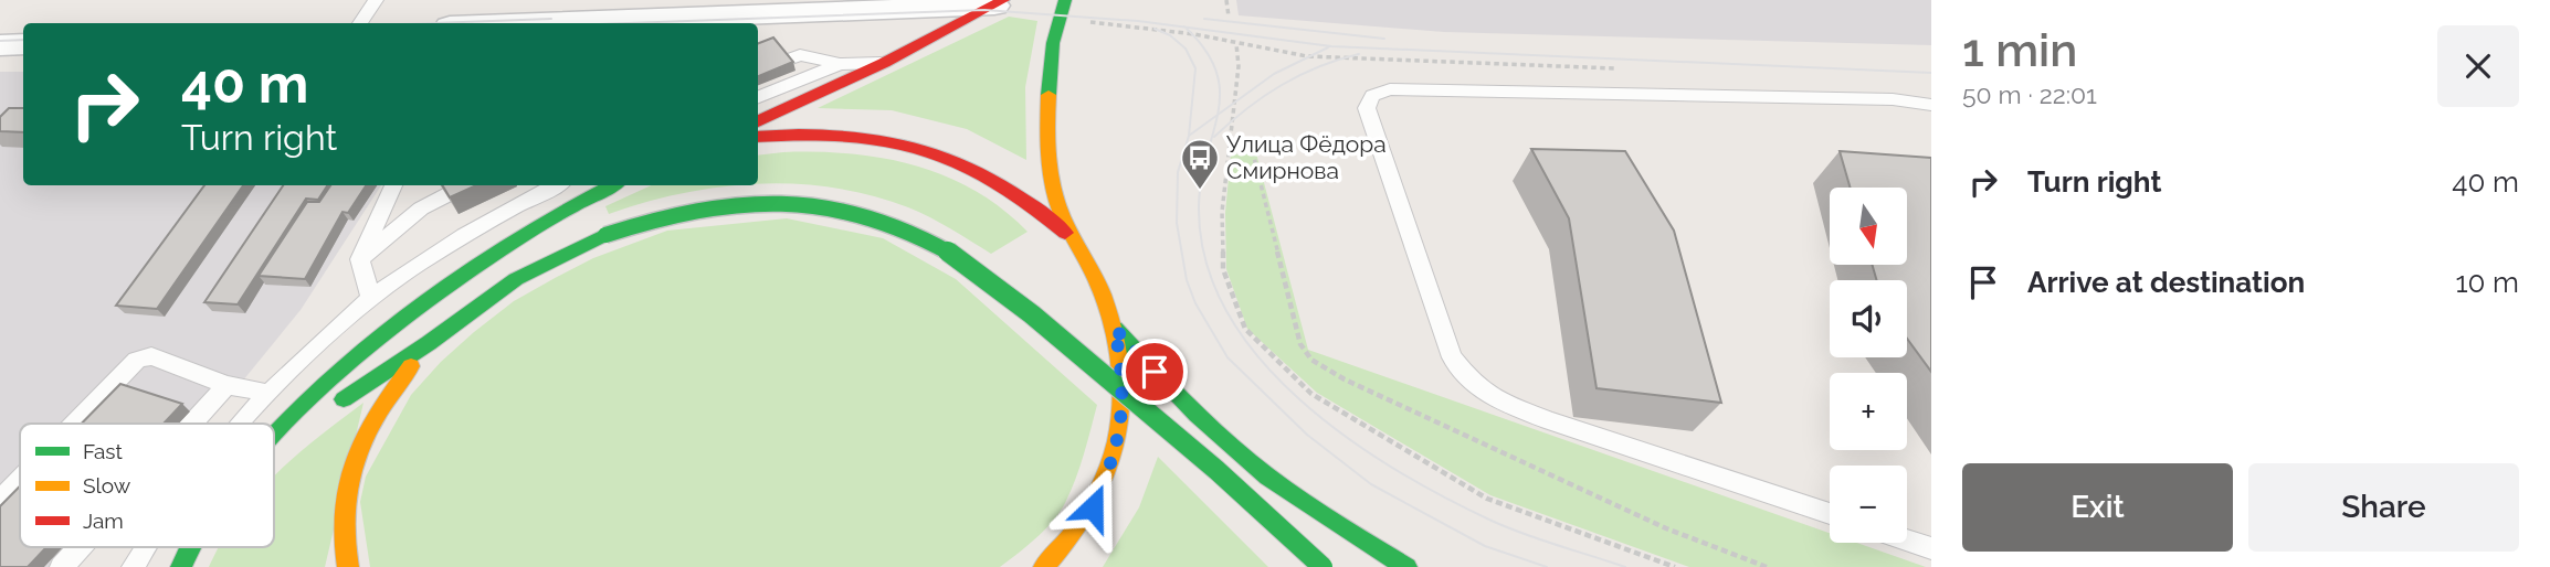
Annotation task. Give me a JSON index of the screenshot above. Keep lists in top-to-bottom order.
{
  "places": {
    "bus stop": ["Улица Фёдора Смирнова"]
  },
  "legend": ["Fast", "Slow", "Jam"],
  "north": "bottom",
  "page": {
    "heading": ["1 min", "50 m · 22:01"],
    "turn": ["40 m", "Turn right"],
    "list": [
      {
        "name": "Turn right",
        "value": "40 m"
      },
      {
        "name": "Arrive at destination",
        "value": "10 m"
      }
    ],
    "map_buttons": ["+", "−"],
    "buttons": ["Exit", "Share"]
  }
}
